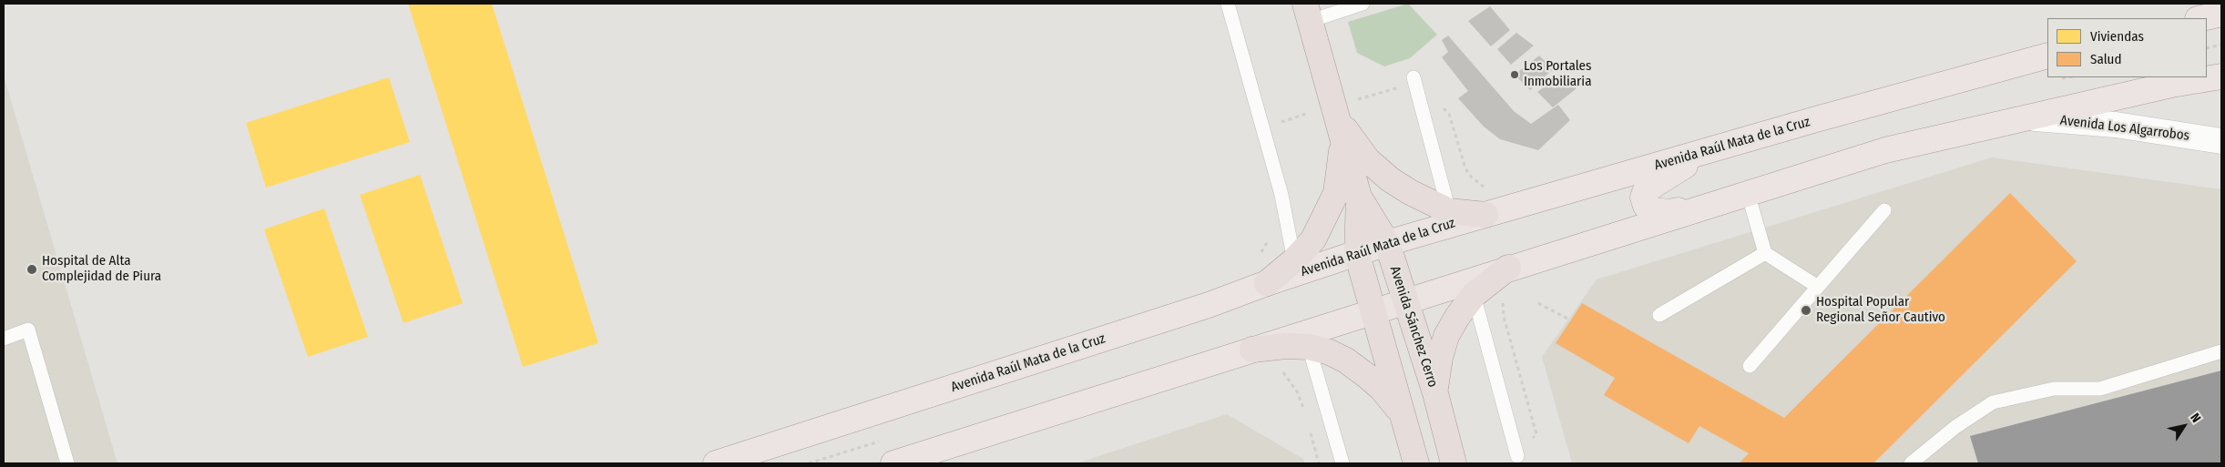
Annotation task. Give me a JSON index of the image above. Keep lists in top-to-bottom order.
{
  "streets": {
    "highway": ["Avenida Sánchez Cerro"],
    "main road": ["Avenida Raúl Mata de la Cruz"],
    "street": ["Avenida Los Algarrobos"]
  },
  "crossings": [
    ["Avenida Raúl Mata de la Cruz", "Avenida Sánchez Cerro"]
  ],
  "places": ["Los Portales Inmobiliaria", "Hospital de Alta Complejidad de Piura", "Hospital Popular Regional Señor Cautivo"],
  "legend": ["Viviendas", "Salud"],
  "north": "top right"
}
